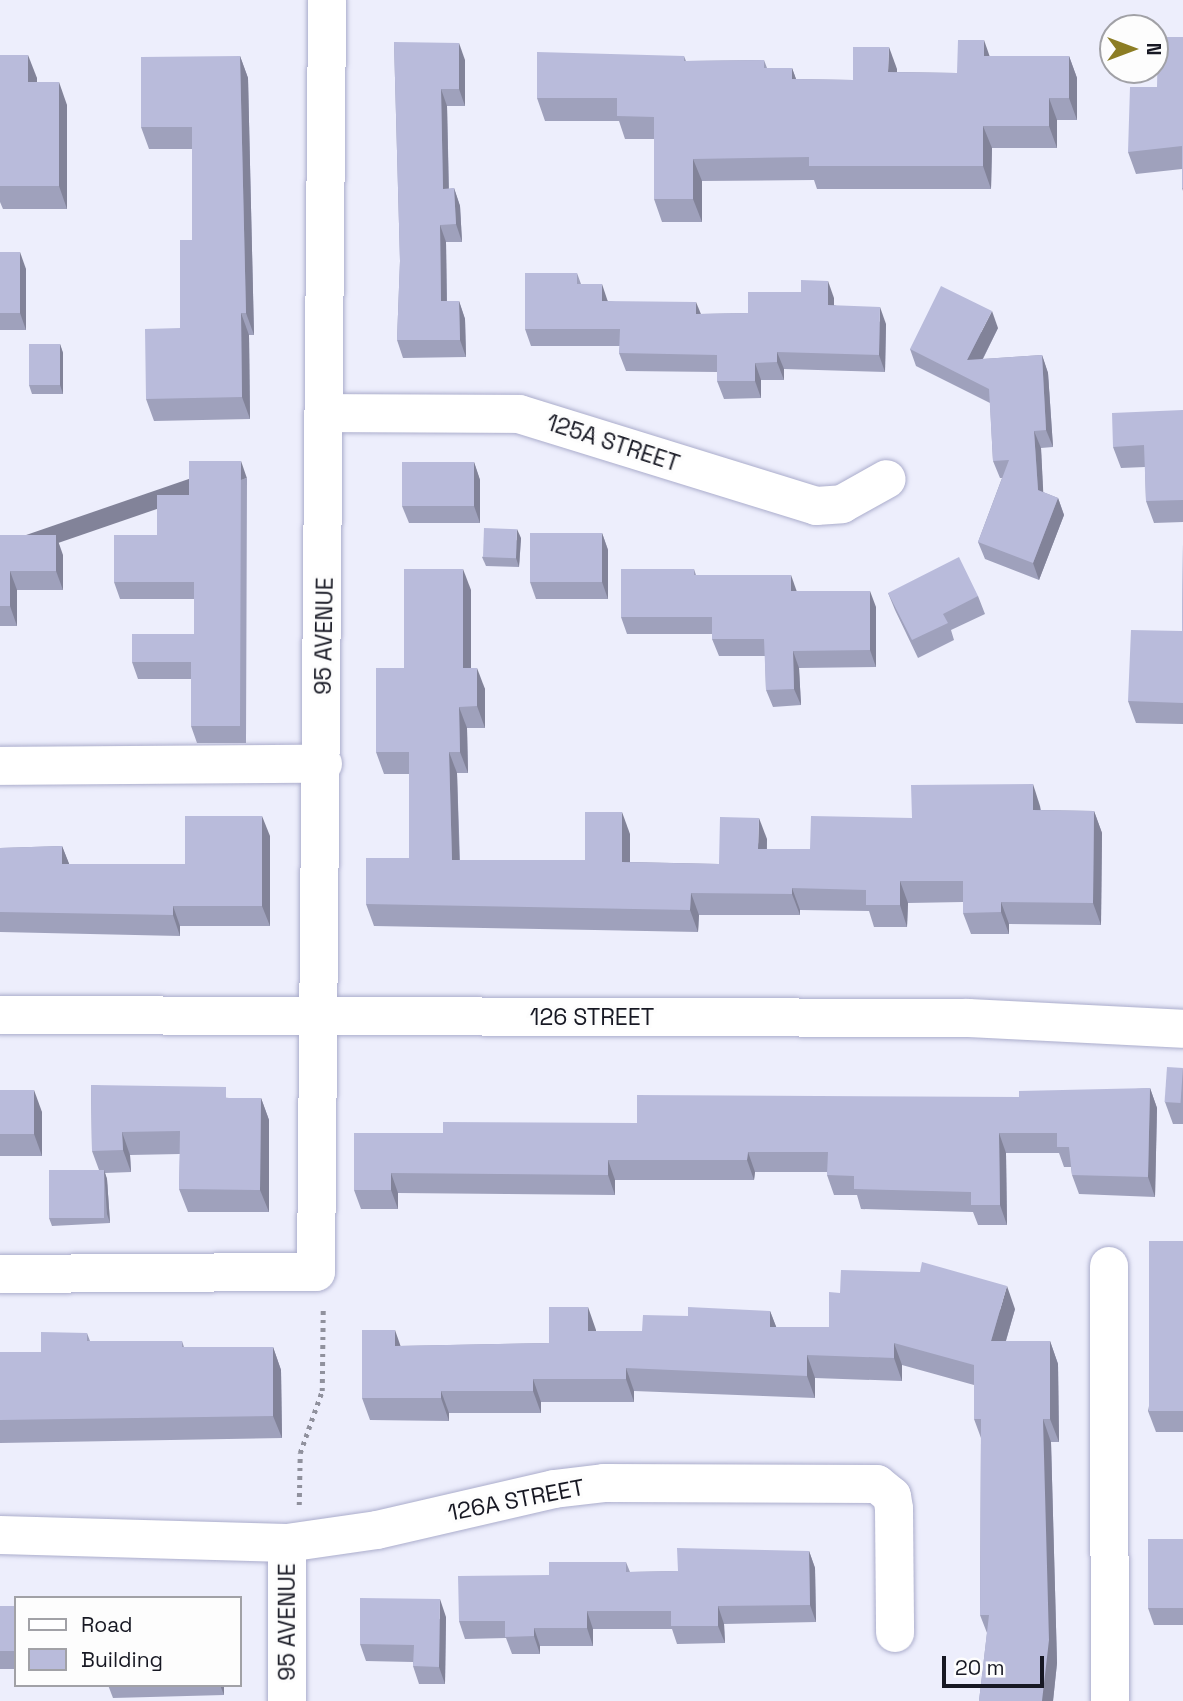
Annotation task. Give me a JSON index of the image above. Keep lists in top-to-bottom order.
{
  "streets": {
    "street": [
      "125A STREET",
      "95 AVENUE",
      "126 STREET",
      "126A STREET"
    ]
  },
  "crossings": [
    ["125A STREET", "95 AVENUE"],
    ["95 AVENUE", "126 STREET"],
    ["95 AVENUE", "126A STREET"]
  ],
  "legend": ["Road", "Building"],
  "scale_bar": "20 m",
  "north": "right"
}
